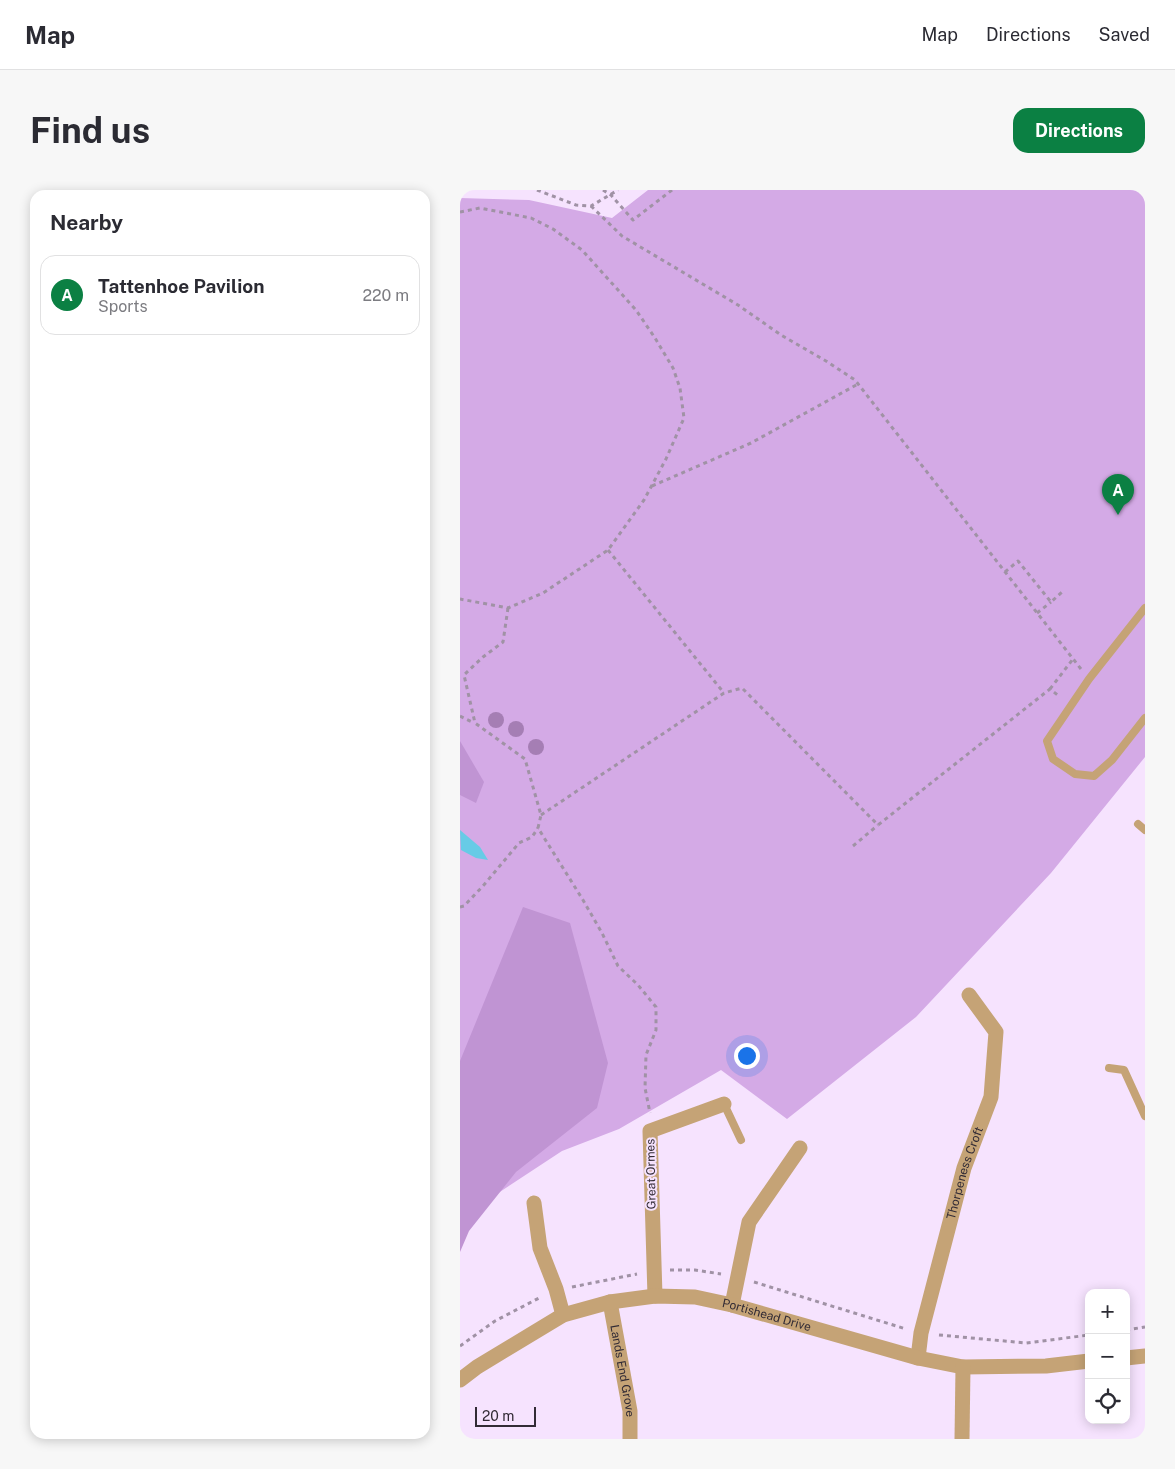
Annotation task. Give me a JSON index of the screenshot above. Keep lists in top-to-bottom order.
{
  "streets": {
    "street": [
      "Thorpeness Croft",
      "Great Ormes",
      "Portishead Drive",
      "Lands End Grove"
    ]
  },
  "crossings": [
    ["Thorpeness Croft", "Portishead Drive"],
    ["Great Ormes", "Portishead Drive"],
    ["Portishead Drive", "Lands End Grove"]
  ],
  "scale_bar": "20 m",
  "page": {
    "header": "Map",
    "nav": ["Map", "Directions", "Saved"],
    "buttons": "Directions",
    "title": "Find us",
    "heading": "Nearby",
    "list": [
      {
        "mark": "A",
        "name": "Tattenhoe Pavilion",
        "note": "Sports",
        "value": "220 m"
      }
    ],
    "pins": "A",
    "map_buttons": ["+", "−"],
    "scale": "20 m"
  }
}
